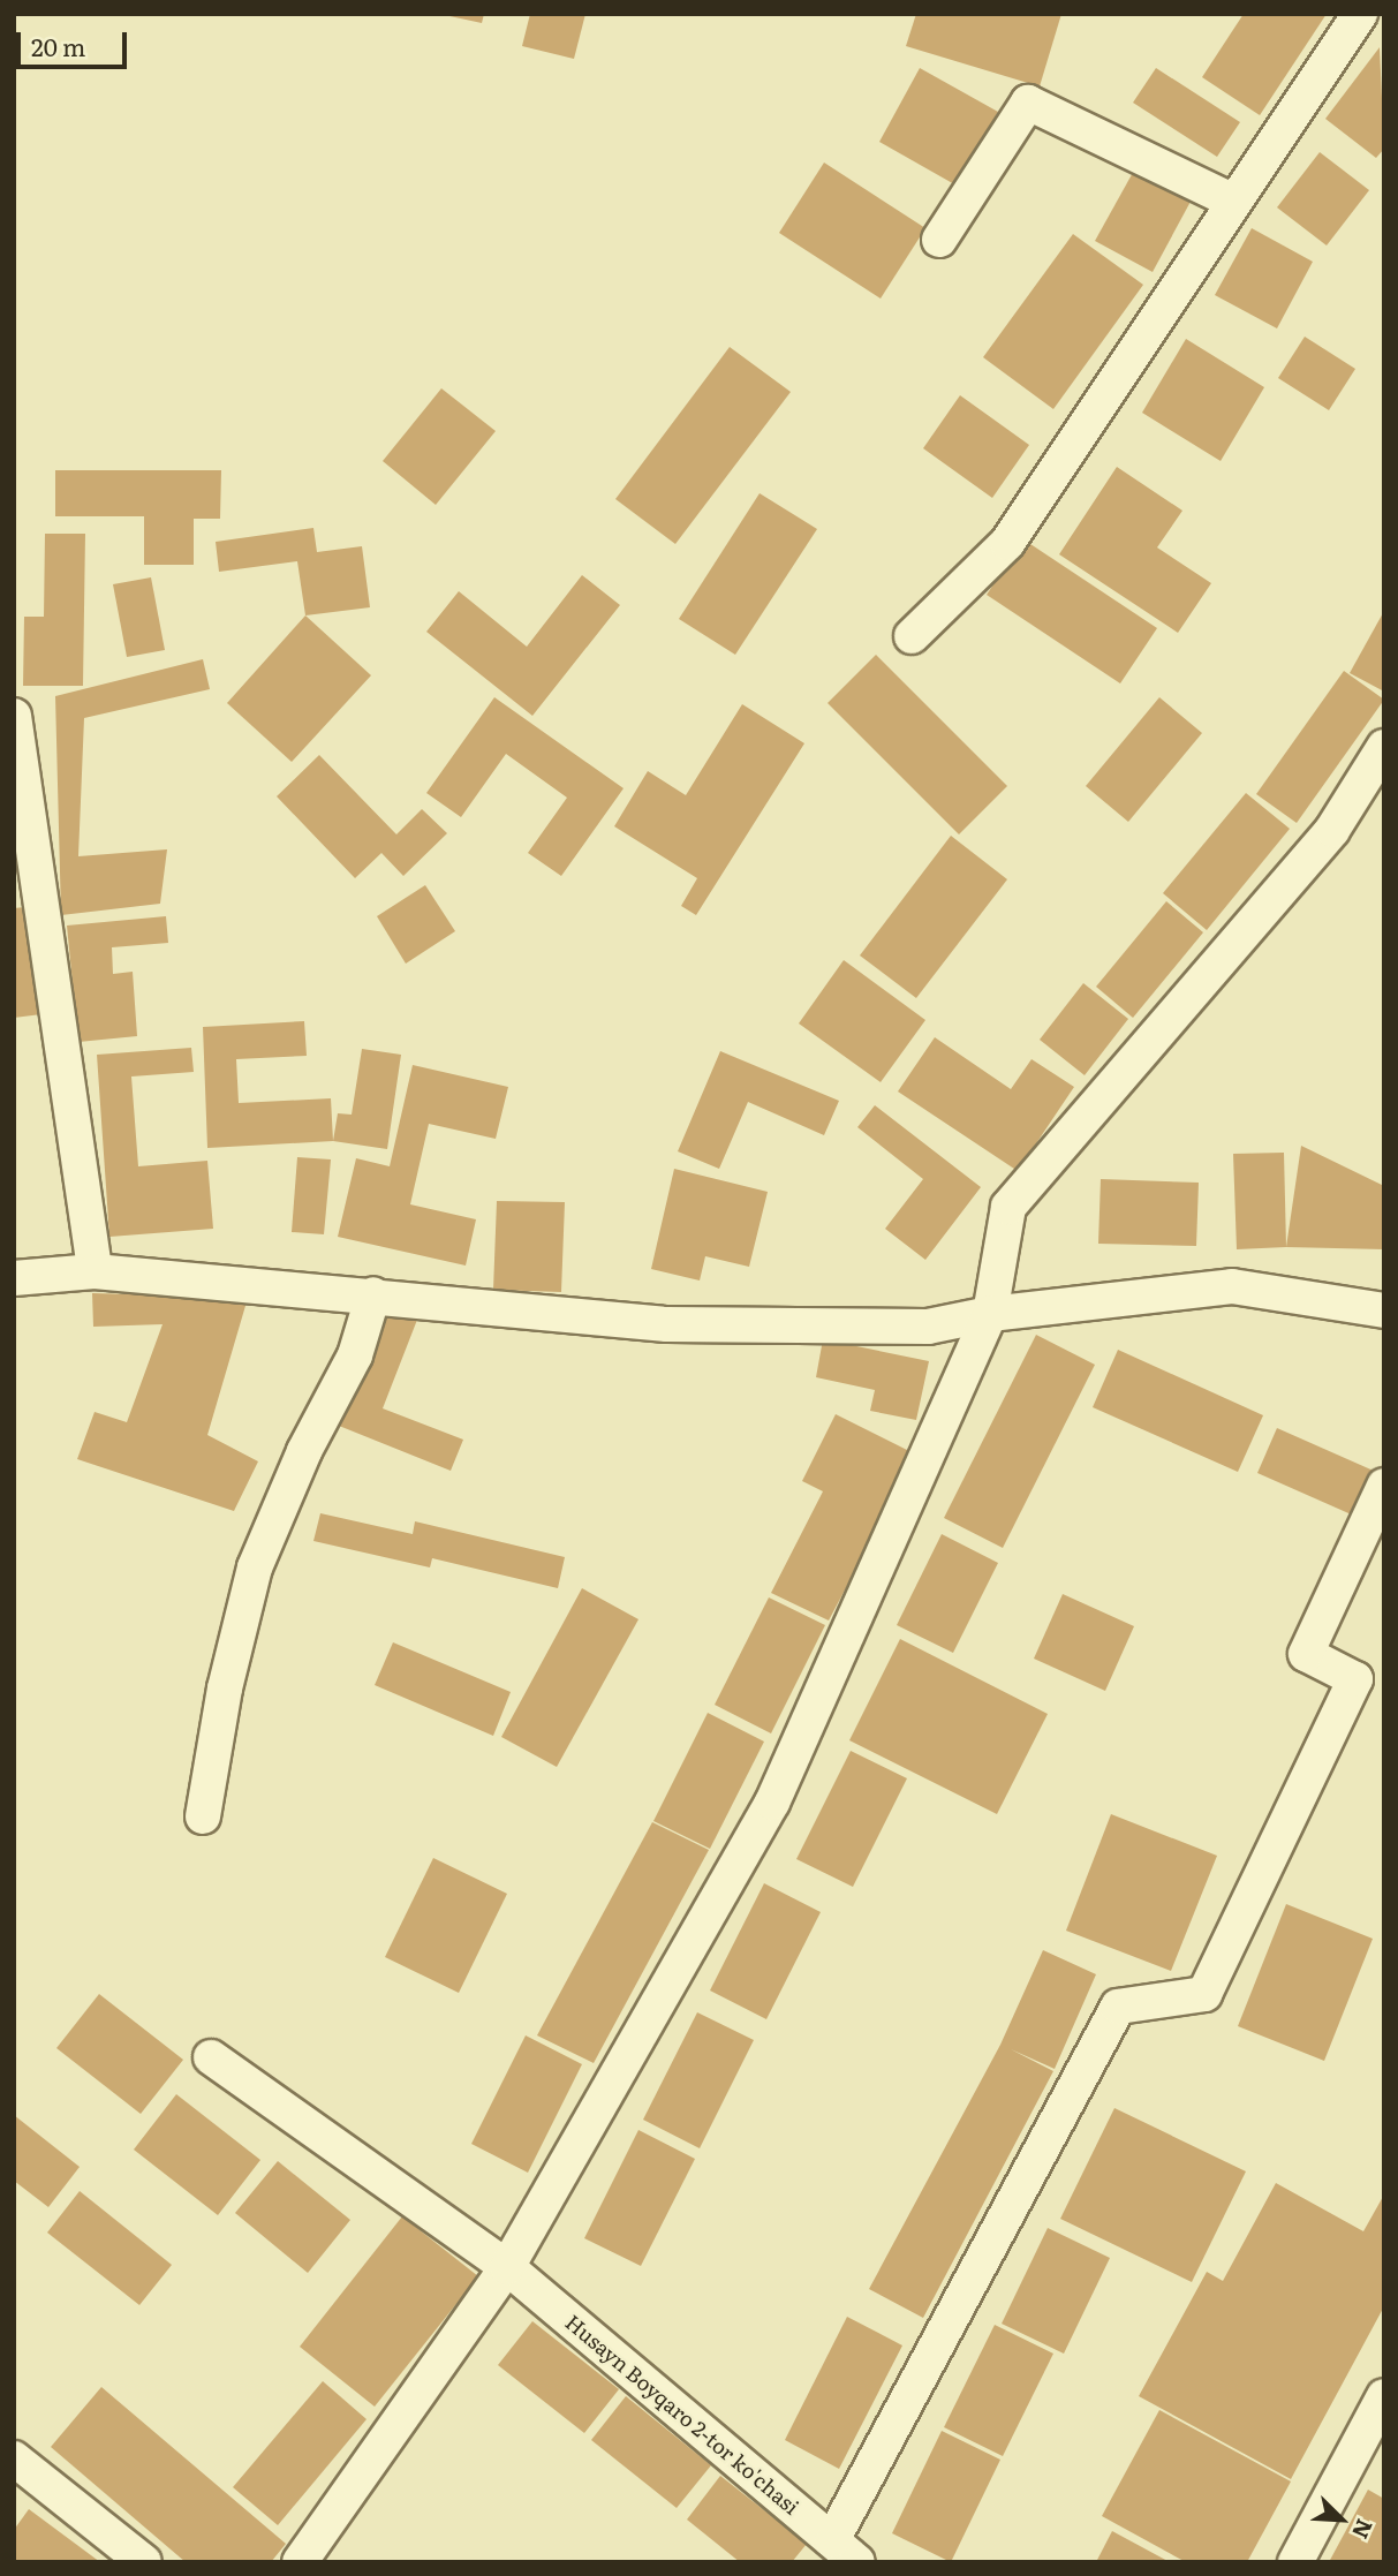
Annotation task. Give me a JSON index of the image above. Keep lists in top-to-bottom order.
{
  "streets": {
    "street": ["Husayn Boyqaro 2-tor ko'chasi"]
  },
  "scale_bar": "20 m",
  "north": "bottom right"
}
